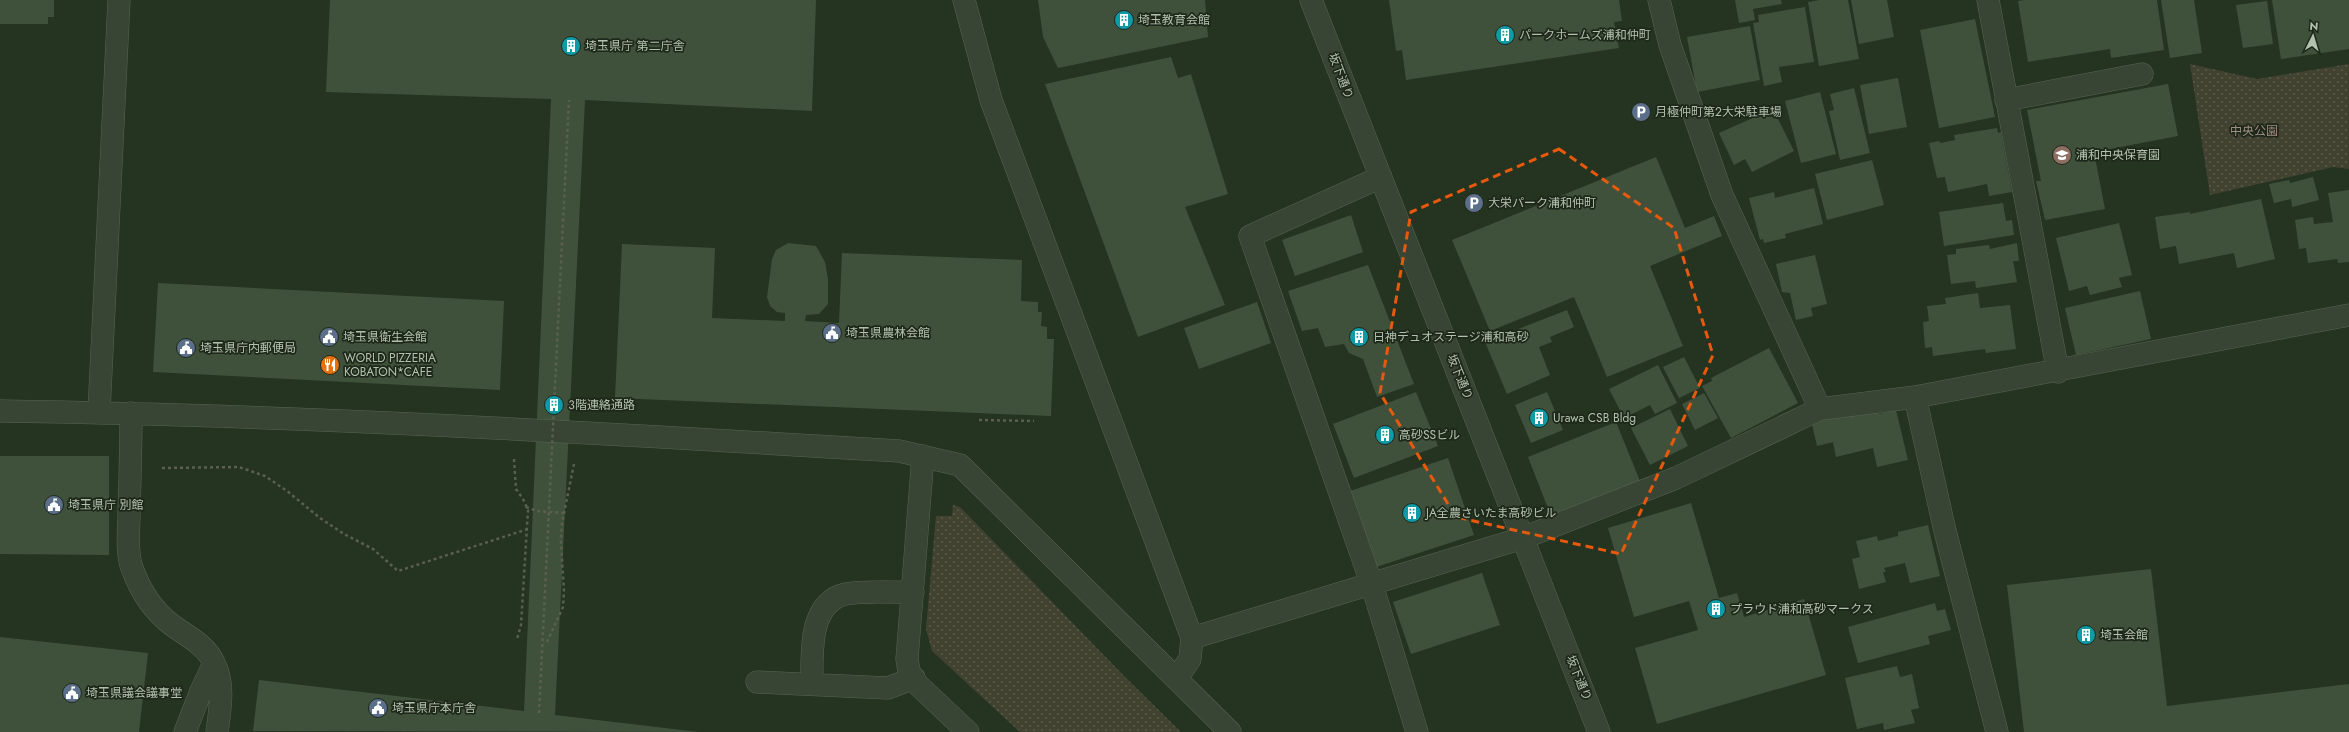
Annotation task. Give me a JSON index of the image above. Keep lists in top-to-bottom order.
{
  "streets": {
    "street": ["坂下通り"]
  },
  "parks": ["中央公園"],
  "places": {
    "building": [
      "埼玉教育会館",
      "パークホームズ浦和仲町",
      "埼玉県庁 第二庁舎",
      "日神デュオステージ浦和高砂",
      "３階連絡通路",
      "Urawa CSB Bldg",
      "高砂SSビル",
      "JA全農さいたま高砂ビル",
      "プラウド浦和高砂マークス",
      "埼玉会館"
    ],
    "parking": ["月極仲町第2大栄駐車場", "大栄パーク浦和仲町"],
    "school or university": ["浦和中央保育園"],
    "public building": [
      "埼玉県農林会館",
      "埼玉県衛生会館",
      "埼玉県庁内郵便局",
      "埼玉県庁 別館",
      "埼玉県議会議事堂",
      "埼玉県庁本庁舎"
    ],
    "restaurant": ["WORLD PIZZERIA KOBATON*CAFE"]
  },
  "north": "top"
}
